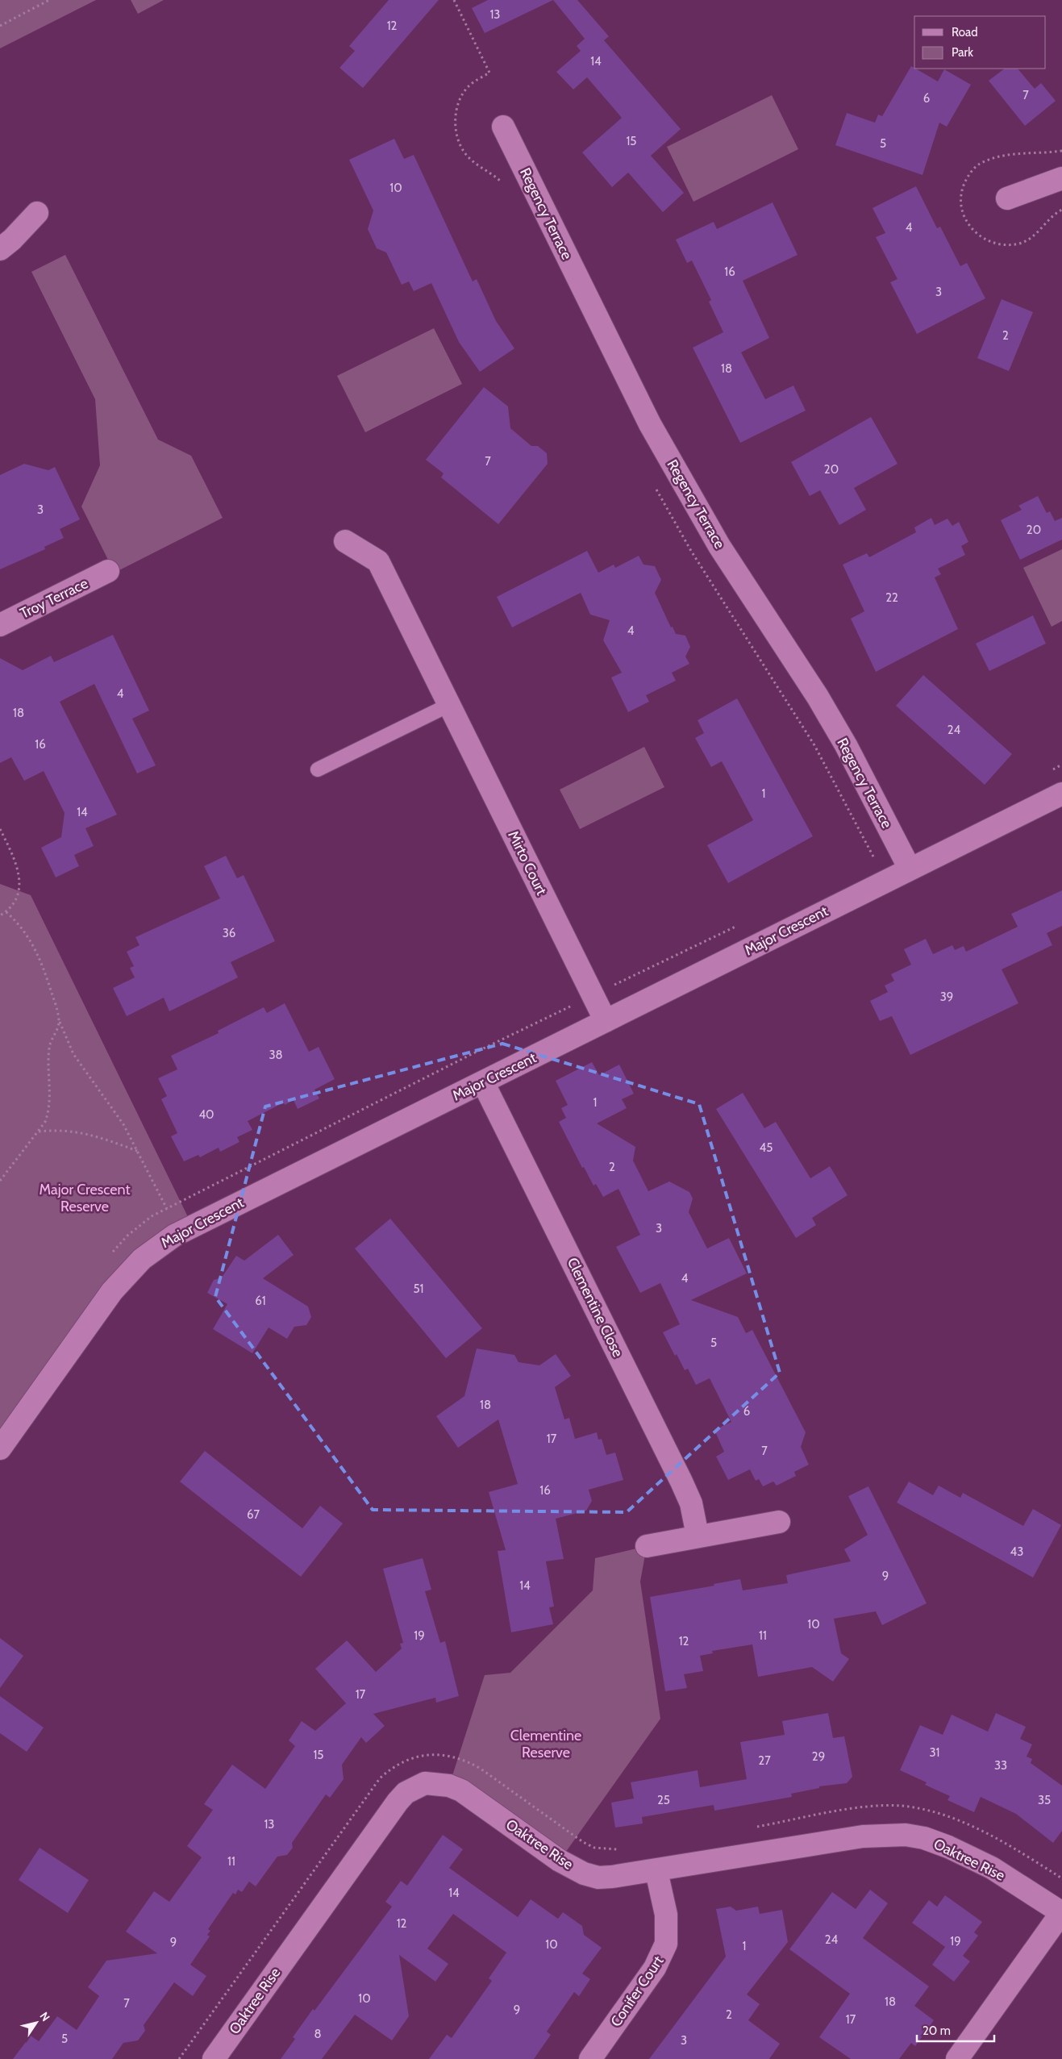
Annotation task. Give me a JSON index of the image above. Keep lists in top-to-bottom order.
{
  "streets": {
    "street": [
      "Regency Terrace",
      "Troy Terrace",
      "Mirto Court",
      "Major Crescent",
      "Clementine Close",
      "Oaktree Rise",
      "Conifer Court"
    ]
  },
  "crossings": [
    ["Regency Terrace", "Major Crescent"],
    ["Mirto Court", "Major Crescent"],
    ["Major Crescent", "Clementine Close"],
    ["Oaktree Rise", "Conifer Court"]
  ],
  "parks": ["Major Crescent Reserve", "Clementine Reserve"],
  "house_numbers": [
    "13",
    "12",
    "14",
    "7",
    "6",
    "15",
    "5",
    "10",
    "4",
    "16",
    "3",
    "2",
    "18",
    "7",
    "20",
    "3",
    "20",
    "22",
    "4",
    "4",
    "18",
    "24",
    "16",
    "1",
    "14",
    "36",
    "39",
    "38",
    "1",
    "40",
    "45",
    "2",
    "3",
    "4",
    "51",
    "61",
    "5",
    "18",
    "6",
    "17",
    "7",
    "16",
    "67",
    "43",
    "9",
    "14",
    "10",
    "19",
    "11",
    "12",
    "17",
    "31",
    "15",
    "29",
    "27",
    "33",
    "25",
    "35",
    "13",
    "11",
    "14",
    "12",
    "24",
    "19",
    "9",
    "10",
    "1",
    "10",
    "18",
    "7",
    "9",
    "2",
    "17",
    "8",
    "5",
    "3"
  ],
  "legend": ["Road", "Park"],
  "scale_bar": "20 m",
  "north": "top right"
}
